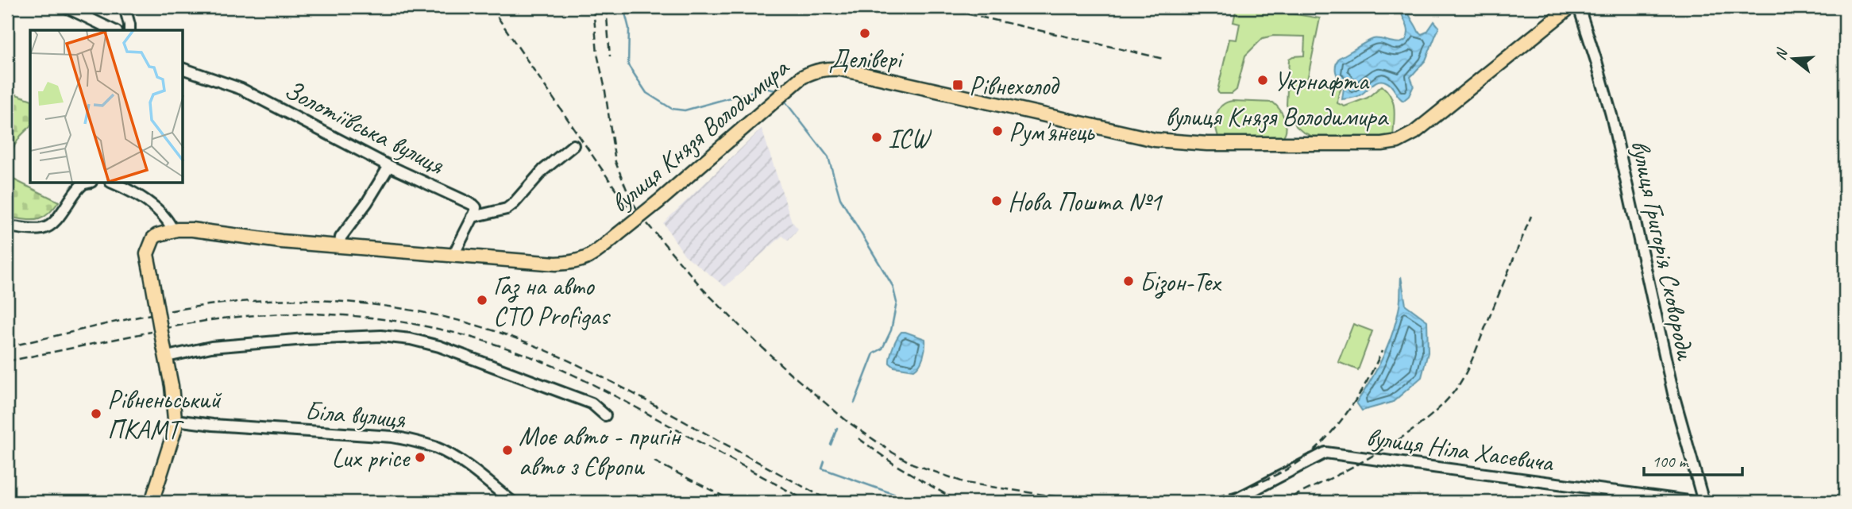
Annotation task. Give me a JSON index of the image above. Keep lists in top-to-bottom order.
{
  "streets": {
    "main road": ["вулиця Князя Володимира"],
    "street": [
      "Золотіївська вулиця",
      "вулиця Григорія Сковороди",
      "Біла вулиця",
      "вулиця Ніла Хасевича"
    ]
  },
  "crossings": [
    ["вулиця Князя Володимира", "Біла вулиця"]
  ],
  "places": {
    "other": [
      "Делівері",
      "Укрнафта",
      "Рум'янець",
      "ICW",
      "Нова Пошта №1",
      "Бізон-Тех",
      "Газ на авто СТО Profigas",
      "Рівненьський ПКАМТ",
      "Моє авто - пригін авто з Європи",
      "Lux price"
    ],
    "transit": ["Рівнехолод"]
  },
  "scale_bar": "100 m",
  "north": "left"
}
